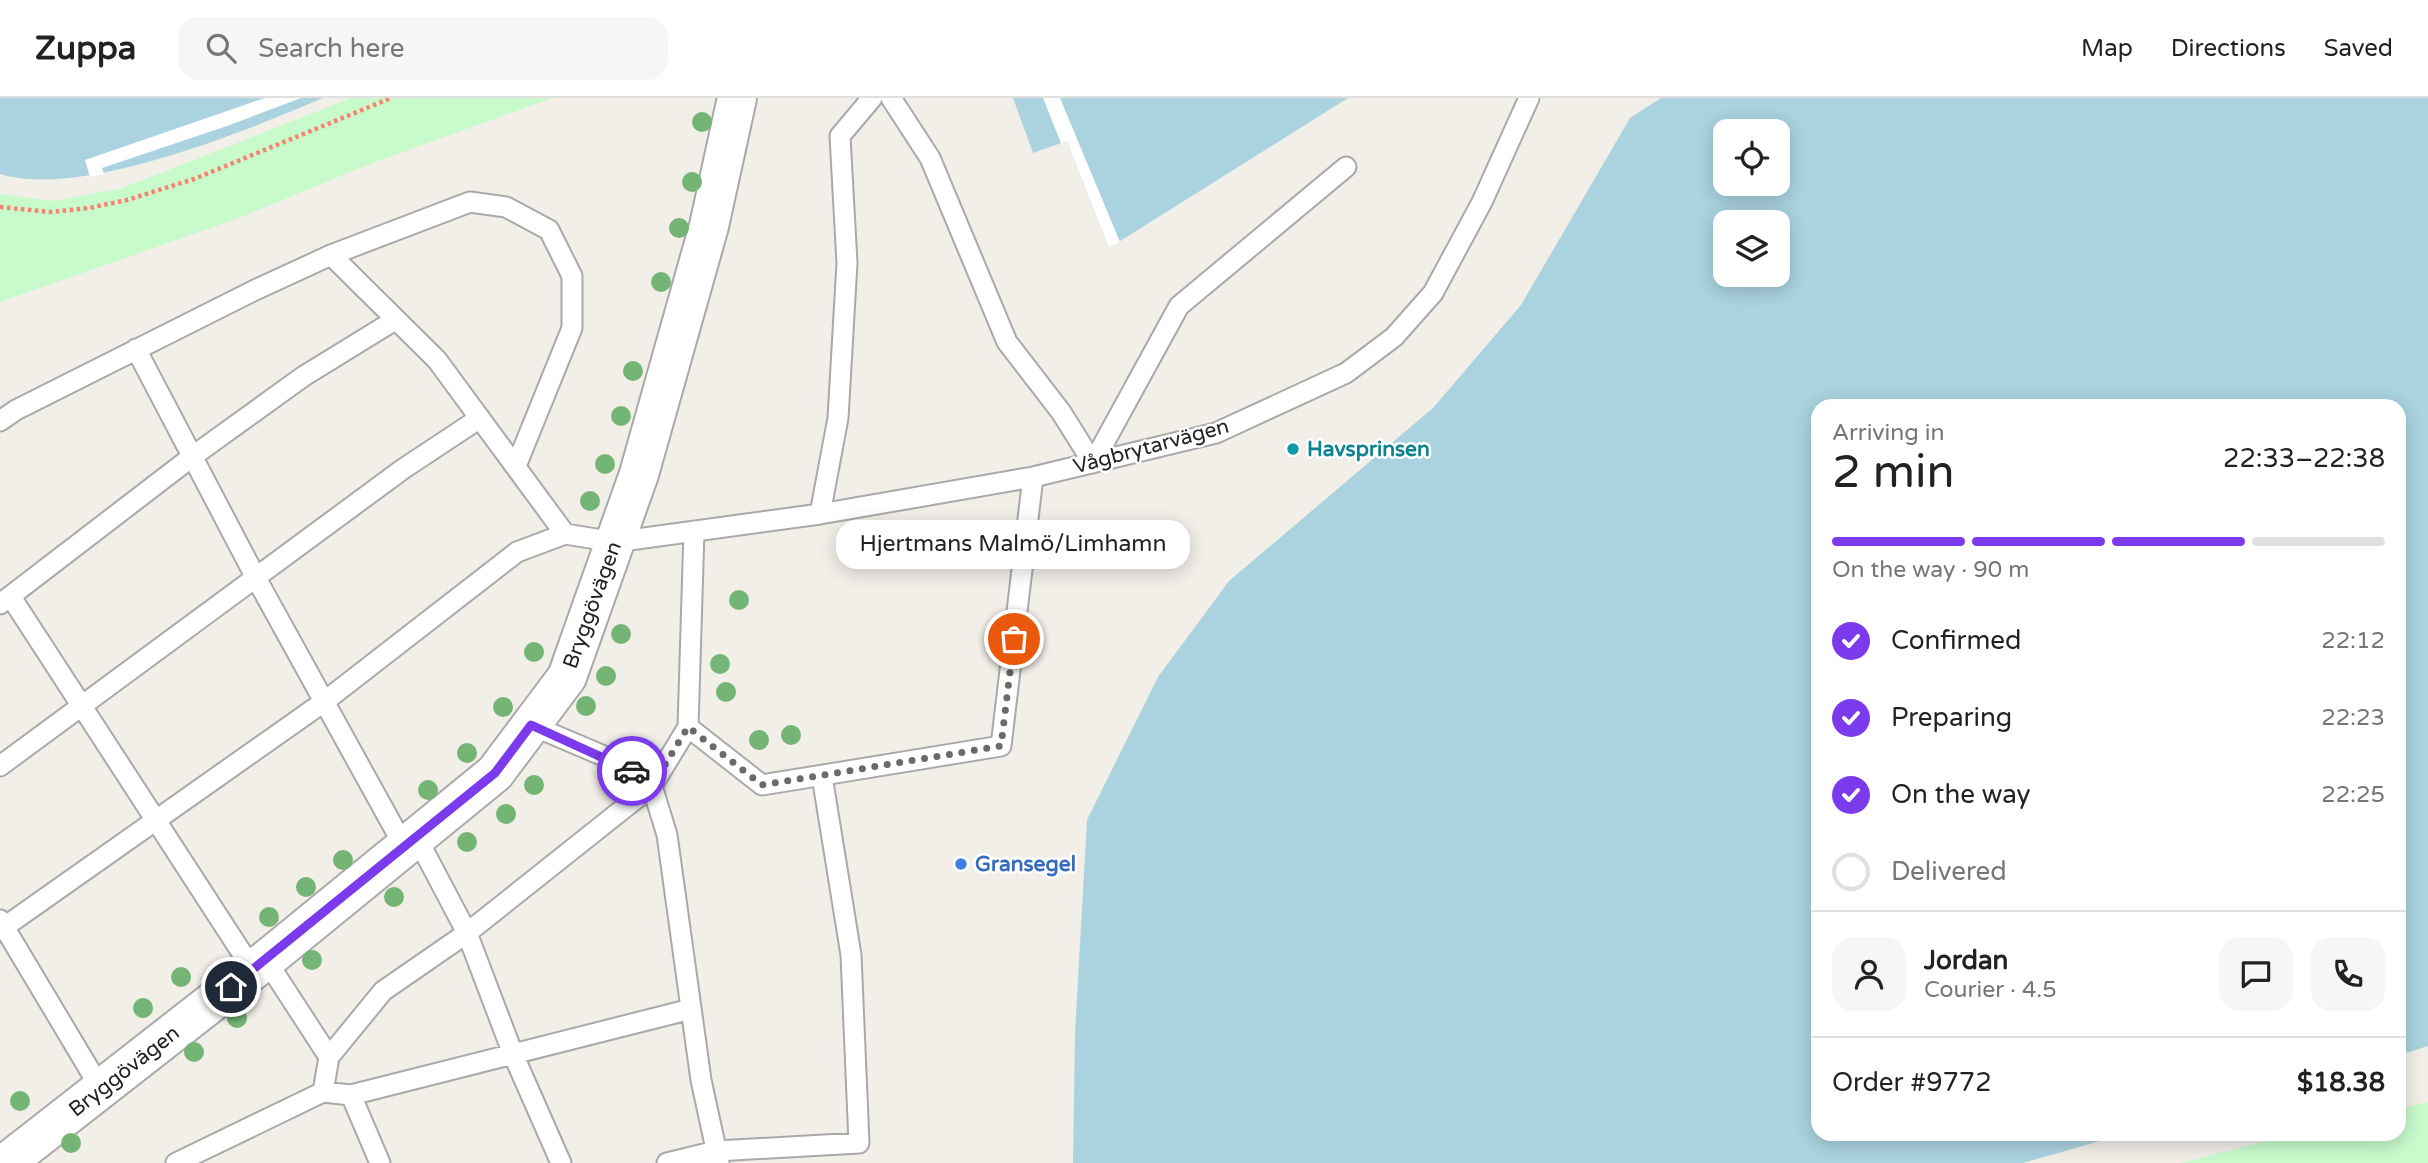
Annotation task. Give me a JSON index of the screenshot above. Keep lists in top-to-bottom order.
{
  "streets": {
    "street": ["Bryggövägen"],
    "lane": ["Vågbrytarvägen"]
  },
  "crossings": [
    ["Vågbrytarvägen", "Bryggövägen"]
  ],
  "places": ["Havsprinsen", "Hjertmans Malmö/Limhamn", "Gransegel"],
  "page": {
    "header": "Zuppa",
    "search": "Search here",
    "nav": ["Map", "Directions", "Saved"],
    "heading": ["2 min", "Arriving in", "22:33–22:38"],
    "panel": [
      "Jordan",
      "Courier · 4.5",
      "Order #9772",
      "$18.38"
    ],
    "bar": "On the way · 90 m",
    "bubble": "Hjertmans Malmö/Limhamn",
    "list": [
      ["Confirmed", "22:12"],
      ["Preparing", "22:23"],
      ["On the way", "22:25"],
      "Delivered"
    ]
  }
}
